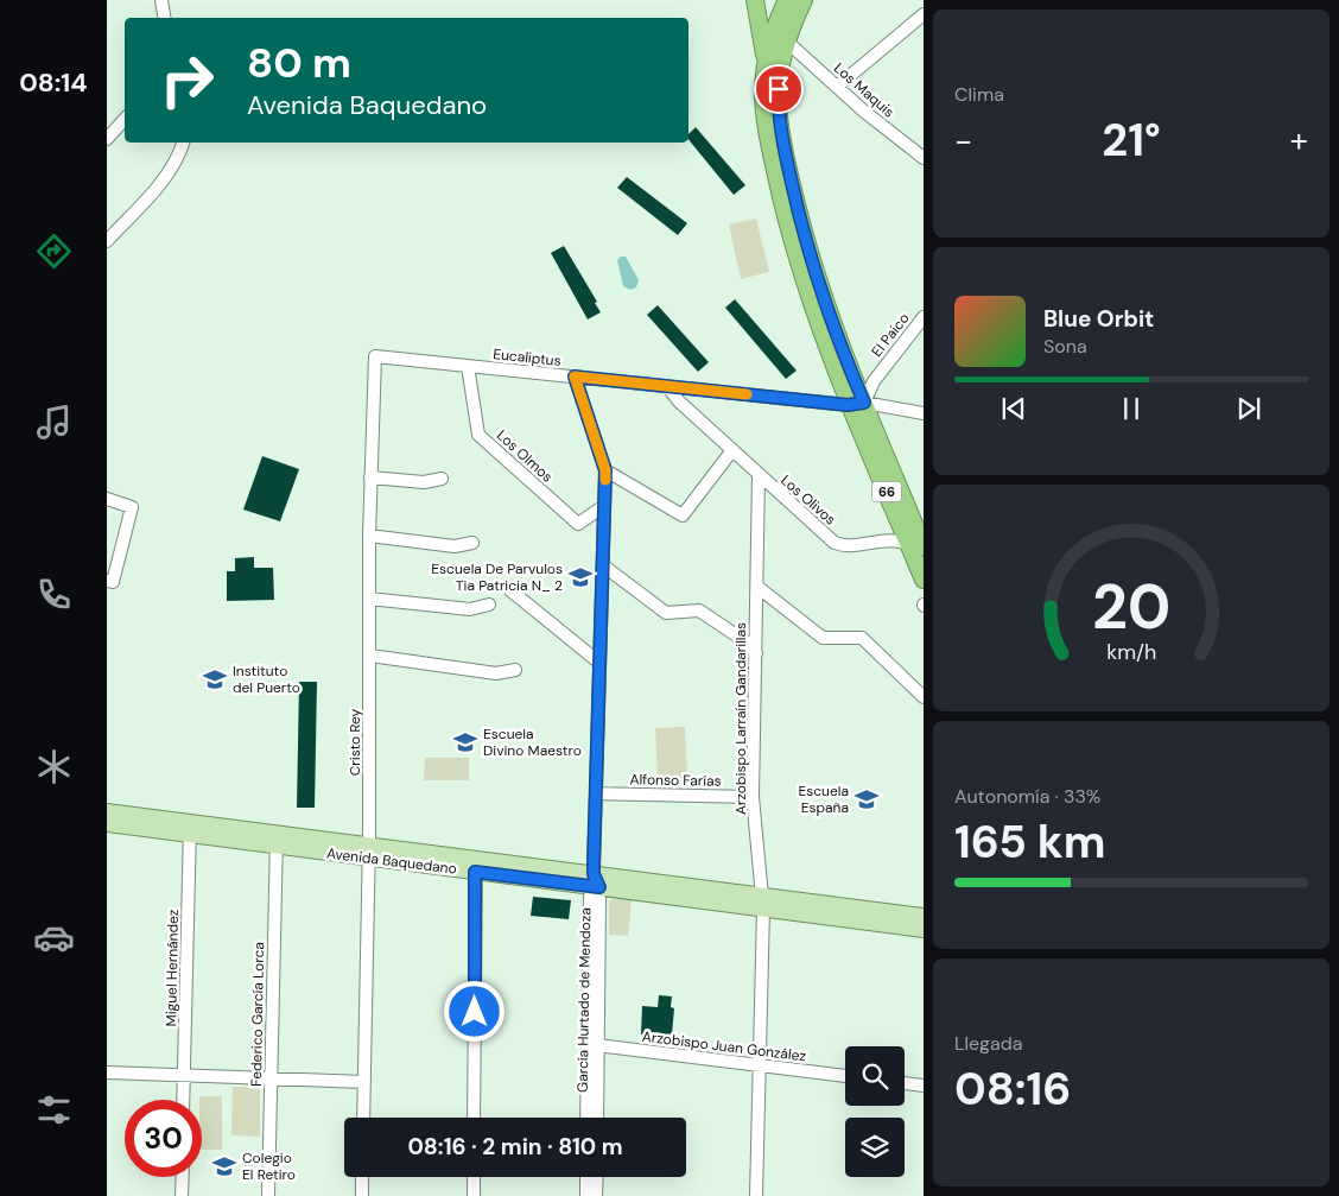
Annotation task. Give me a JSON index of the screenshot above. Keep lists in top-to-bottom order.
{
  "streets": {
    "highway": ["66"],
    "main road": ["Avenida Baquedano"],
    "street": [
      "Los Maquis",
      "El Paico",
      "Eucaliptus",
      "Los Olmos",
      "Los Olivos",
      "Arzobispo Larraín Gandarillas",
      "Cristo Rey",
      "Alfonso Farías",
      "Miguel Hernández",
      "García Hurtado de Mendoza",
      "Federico García Lorca",
      "Arzobispo Juan González"
    ]
  },
  "crossings": [
    ["Los Maquis", "66"],
    ["El Paico", "Eucaliptus"],
    ["El Paico", "66"],
    ["Eucaliptus", "Los Olmos"],
    ["Eucaliptus", "66"],
    ["Eucaliptus", "Cristo Rey"],
    ["Eucaliptus", "García Hurtado de Mendoza"],
    ["Los Olmos", "García Hurtado de Mendoza"],
    ["66", "Los Olivos"],
    ["Los Olivos", "Arzobispo Larraín Gandarillas"],
    ["Arzobispo Larraín Gandarillas", "Alfonso Farías"],
    ["Arzobispo Larraín Gandarillas", "Avenida Baquedano"],
    ["Arzobispo Larraín Gandarillas", "Arzobispo Juan González"],
    ["Cristo Rey", "Avenida Baquedano"],
    ["Alfonso Farías", "García Hurtado de Mendoza"],
    ["Avenida Baquedano", "Miguel Hernández"],
    ["Avenida Baquedano", "García Hurtado de Mendoza"],
    ["Avenida Baquedano", "Federico García Lorca"],
    ["García Hurtado de Mendoza", "Arzobispo Juan González"]
  ],
  "places": {
    "school or university": [
      "Escuela De Parvulos Tia Patricia N_ 2",
      "Instituto del Puerto",
      "Escuela Divino Maestro",
      "Escuela España",
      "Colegio El Retiro"
    ]
  },
  "page": {
    "tabs": "08:14",
    "tile": [
      "Clima",
      ["Autonomía · 33%", "165 km"],
      ["Llegada", "08:16"]
    ],
    "turn": ["80 m", "Avenida Baquedano"],
    "heat": ["−", "21°", "+"],
    "song": ["Blue Orbit", "Sona"],
    "limit": "30",
    "trip": "08:16 · 2 min · 810 m",
    "gauge": ["20", "km/h"]
  }
}
